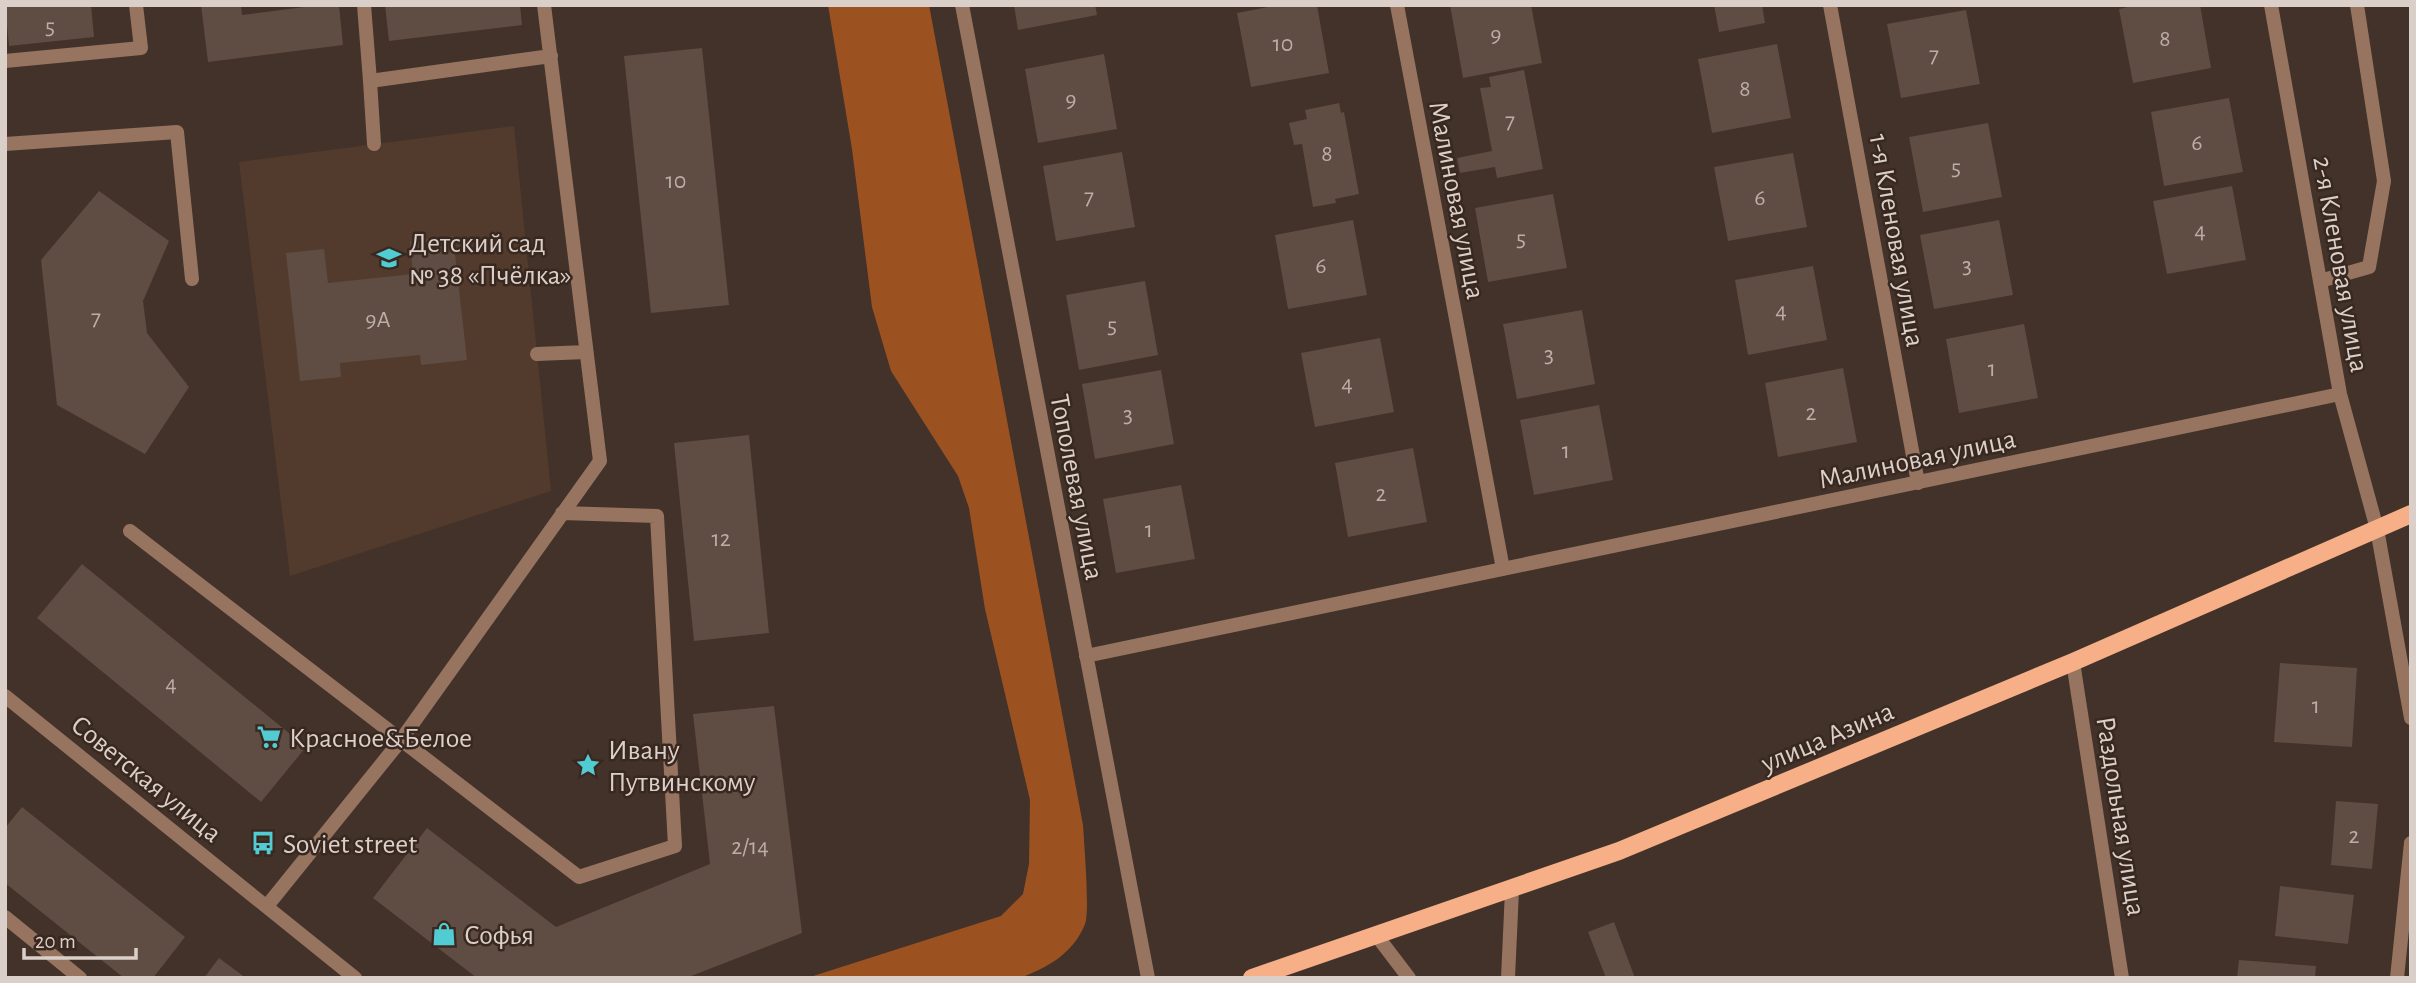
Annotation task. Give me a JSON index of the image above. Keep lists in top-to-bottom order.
{
  "streets": {
    "main road": ["улица Азина"],
    "street": [
      "Малиновая улица",
      "1-я Кленовая улица",
      "2-я Кленовая улица",
      "Тополевая улица",
      "Советская улица",
      "Раздольная улица"
    ]
  },
  "crossings": [
    ["Малиновая улица", "1-я Кленовая улица"],
    ["Малиновая улица", "2-я Кленовая улица"],
    ["Малиновая улица", "Тополевая улица"],
    ["2-я Кленовая улица", "улица Азина"],
    ["улица Азина", "Раздольная улица"]
  ],
  "places": {
    "school or university": ["Детский сад № 38 «Пчёлка»"],
    "supermarket": ["Красное&Белое"],
    "place": ["Ивану Путвинскому"],
    "bus stop": ["Soviet street"],
    "shop": ["Софья"]
  },
  "house_numbers": [
    "5",
    "9",
    "8",
    "10",
    "7",
    "8",
    "9",
    "7",
    "6",
    "8",
    "5",
    "10",
    "7",
    "6",
    "4",
    "5",
    "6",
    "3",
    "4",
    "7",
    "9А",
    "5",
    "3",
    "1",
    "4",
    "2",
    "3",
    "1",
    "2",
    "1",
    "12",
    "4",
    "1",
    "2",
    "2/14"
  ],
  "scale_bar": "20 m"
}
